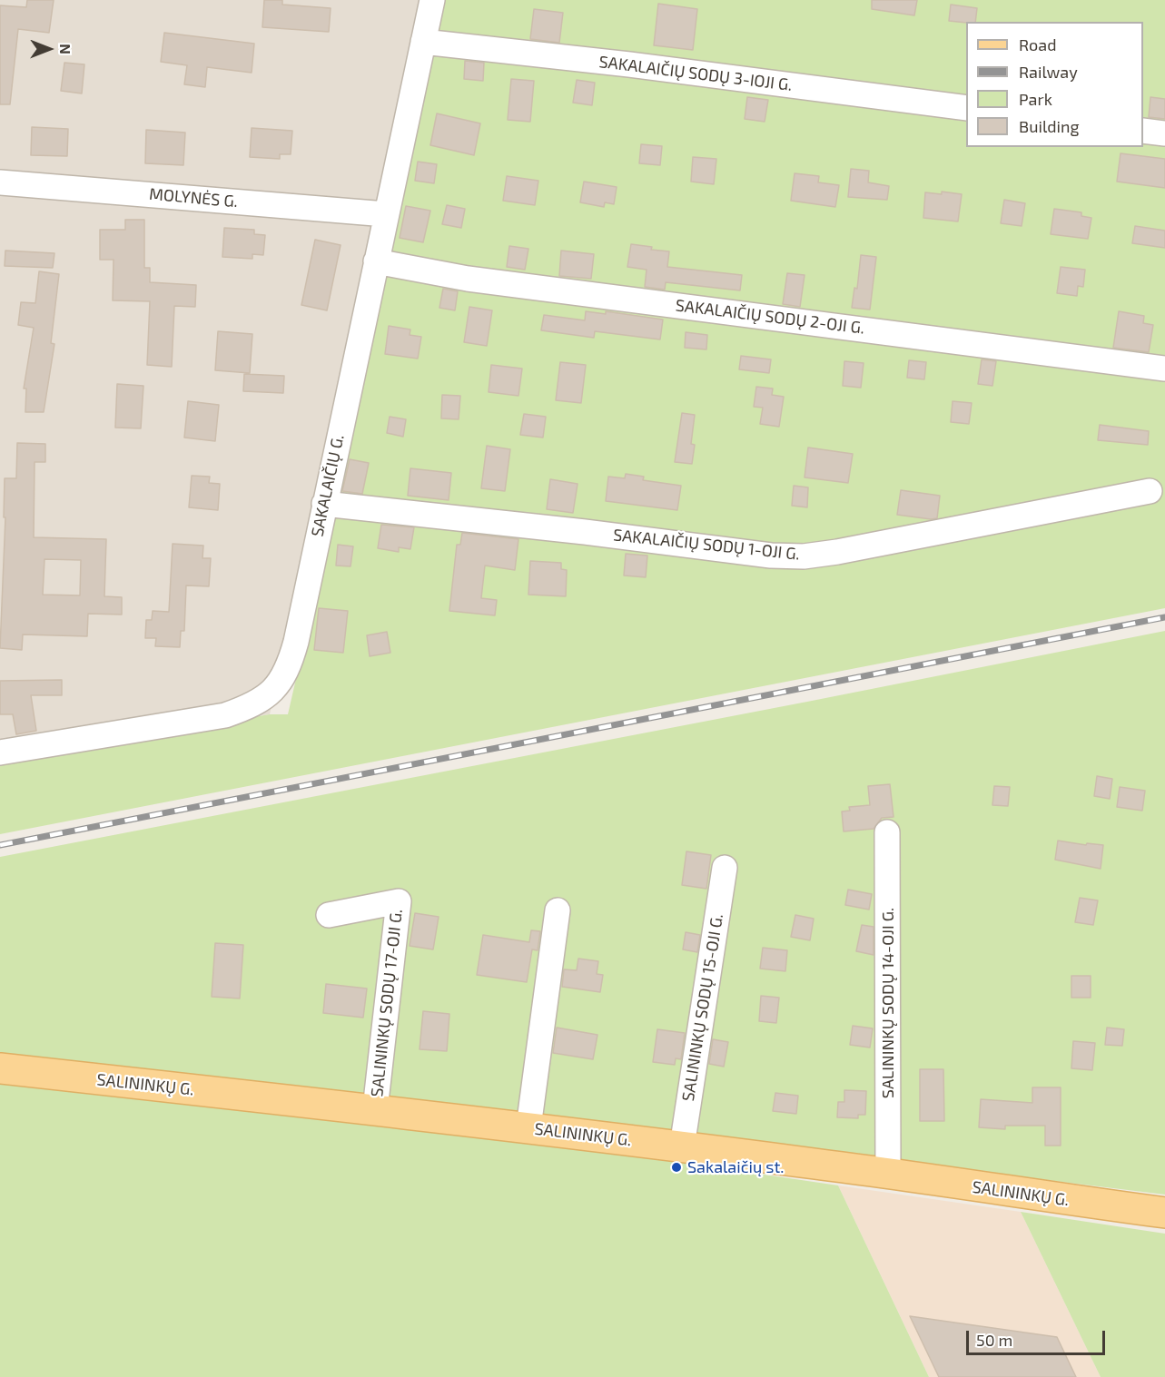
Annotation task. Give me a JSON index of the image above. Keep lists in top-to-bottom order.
{
  "streets": {
    "main road": ["SALININKŲ G."],
    "street": [
      "SAKALAIČIŲ SODŲ 3-IOJI G.",
      "MOLYNĖS G.",
      "SAKALAIČIŲ SODŲ 2-OJI G.",
      "SAKALAIČIŲ G.",
      "SAKALAIČIŲ SODŲ 1-OJI G.",
      "SALININKŲ SODŲ 17-OJI G.",
      "SALININKŲ SODŲ 14-OJI G.",
      "SALININKŲ SODŲ 15-OJI G."
    ]
  },
  "crossings": [
    ["SAKALAIČIŲ SODŲ 3-IOJI G.", "SAKALAIČIŲ G."],
    ["MOLYNĖS G.", "SAKALAIČIŲ G."],
    ["SAKALAIČIŲ SODŲ 2-OJI G.", "SAKALAIČIŲ G."],
    ["SAKALAIČIŲ G.", "SAKALAIČIŲ SODŲ 1-OJI G."],
    ["SALININKŲ SODŲ 17-OJI G.", "SALININKŲ G."],
    ["SALININKŲ SODŲ 14-OJI G.", "SALININKŲ G."],
    ["SALININKŲ SODŲ 15-OJI G.", "SALININKŲ G."]
  ],
  "places": ["Sakalaičių st."],
  "legend": [
    "Road",
    "Railway",
    "Park",
    "Building"
  ],
  "scale_bar": "50 m",
  "north": "right"
}
